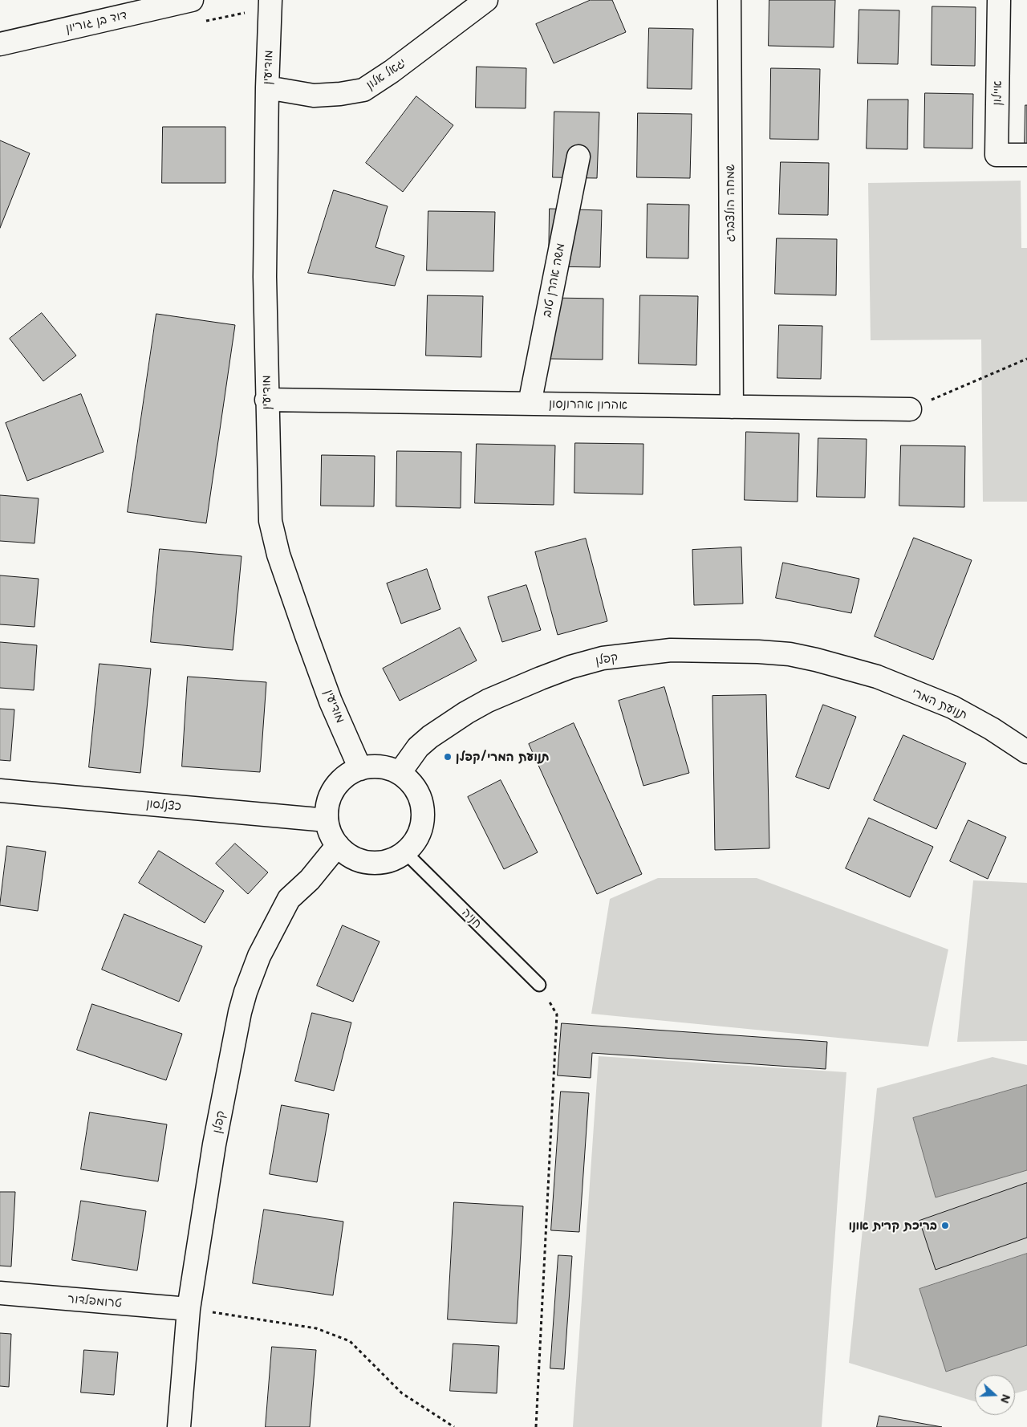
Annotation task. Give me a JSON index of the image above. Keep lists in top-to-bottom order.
{
  "streets": {
    "street": [
      "דוד בן גוריון",
      "מודיעין",
      "יגאל אלון",
      "איילון",
      "שמחה הולצברג",
      "משה אהרן טוב",
      "אהרון אהרונסון",
      "קפלן",
      "תנועת המרי",
      "כצנלסון",
      "טרומפלדור"
    ],
    "lane": ["חניה"]
  },
  "crossings": [
    ["מודיעין", "יגאל אלון"],
    ["מודיעין", "אהרון אהרונסון"],
    ["מודיעין", "קפלן"],
    ["מודיעין", "כצנלסון"],
    ["מודיעין", "חניה"],
    ["שמחה הולצברג", "אהרון אהרונסון"],
    ["משה אהרן טוב", "אהרון אהרונסון"],
    ["קפלן", "תנועת המרי"],
    ["קפלן", "כצנלסון"],
    ["קפלן", "חניה"],
    ["קפלן", "טרומפלדור"],
    ["כצנלסון", "חניה"]
  ],
  "places": ["תנועת המרי/קפלן", "בריכת קרית אונו"],
  "north": "right"
}
